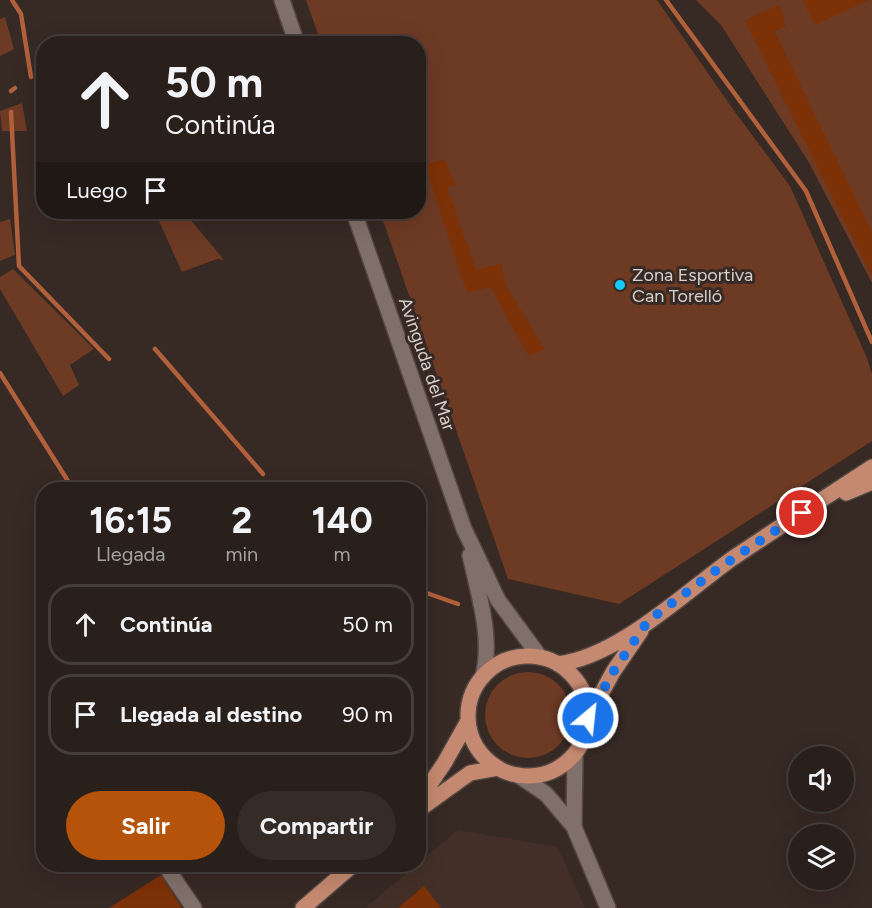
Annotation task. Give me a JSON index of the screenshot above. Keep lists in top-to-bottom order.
{
  "streets": {
    "street": ["Avinguda del Mar"]
  },
  "places": ["Zona Esportiva Can Torelló"],
  "page": {
    "turn": ["50 m", "Continúa"],
    "then": "Luego",
    "eta": [
      "16:15",
      "Llegada",
      "2",
      "min",
      "140",
      "m"
    ],
    "list": [
      {
        "name": "Continúa",
        "value": "50 m"
      },
      {
        "name": "Llegada al destino",
        "value": "90 m"
      }
    ],
    "buttons": ["Salir", "Compartir"]
  }
}
